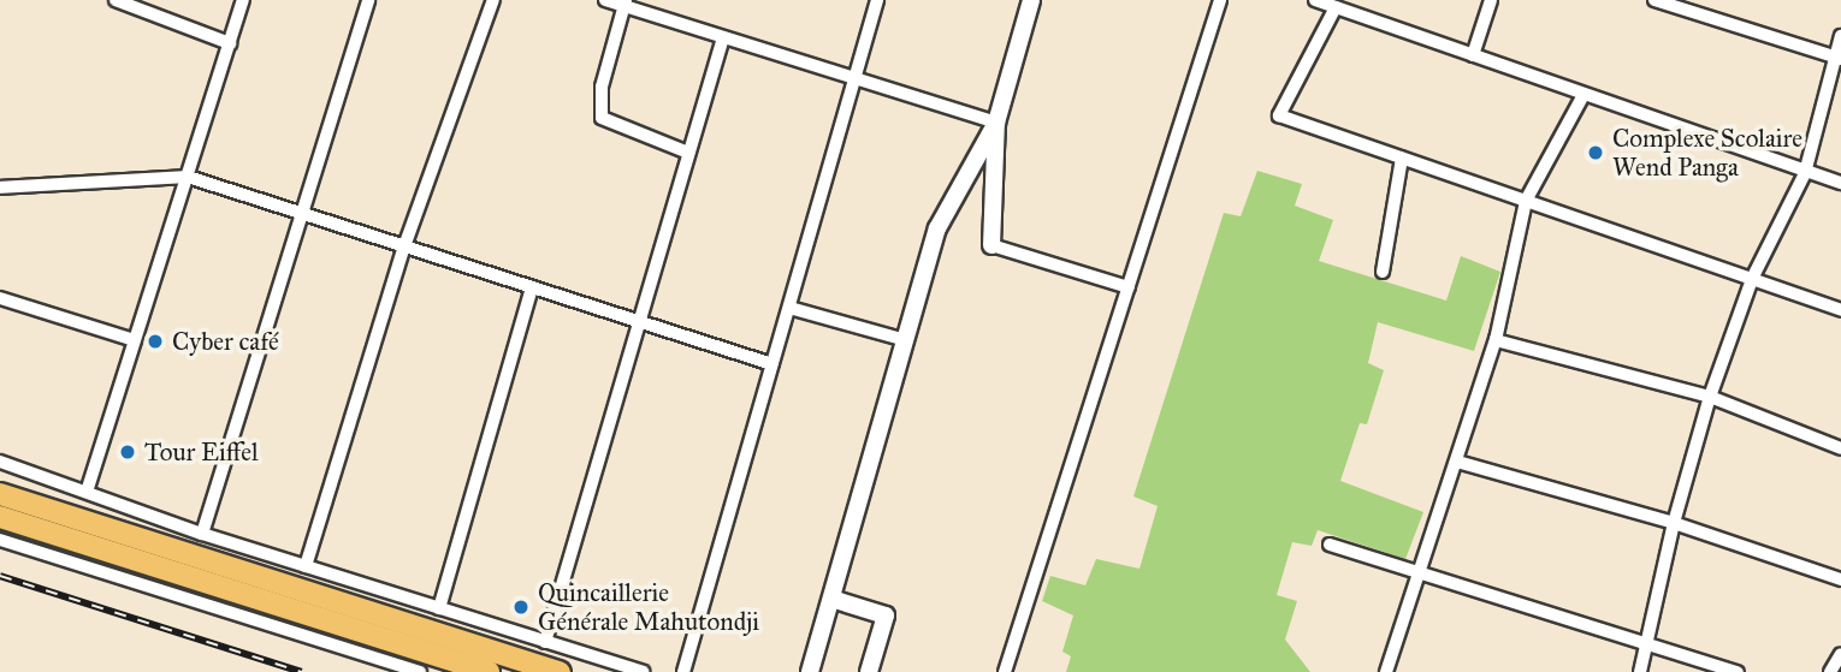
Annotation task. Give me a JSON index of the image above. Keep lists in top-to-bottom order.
{
  "places": [
    "Complexe Scolaire Wend Panga",
    "Cyber café",
    "Tour Eiffel",
    "Quincaillerie Générale Mahutondji"
  ]
}
